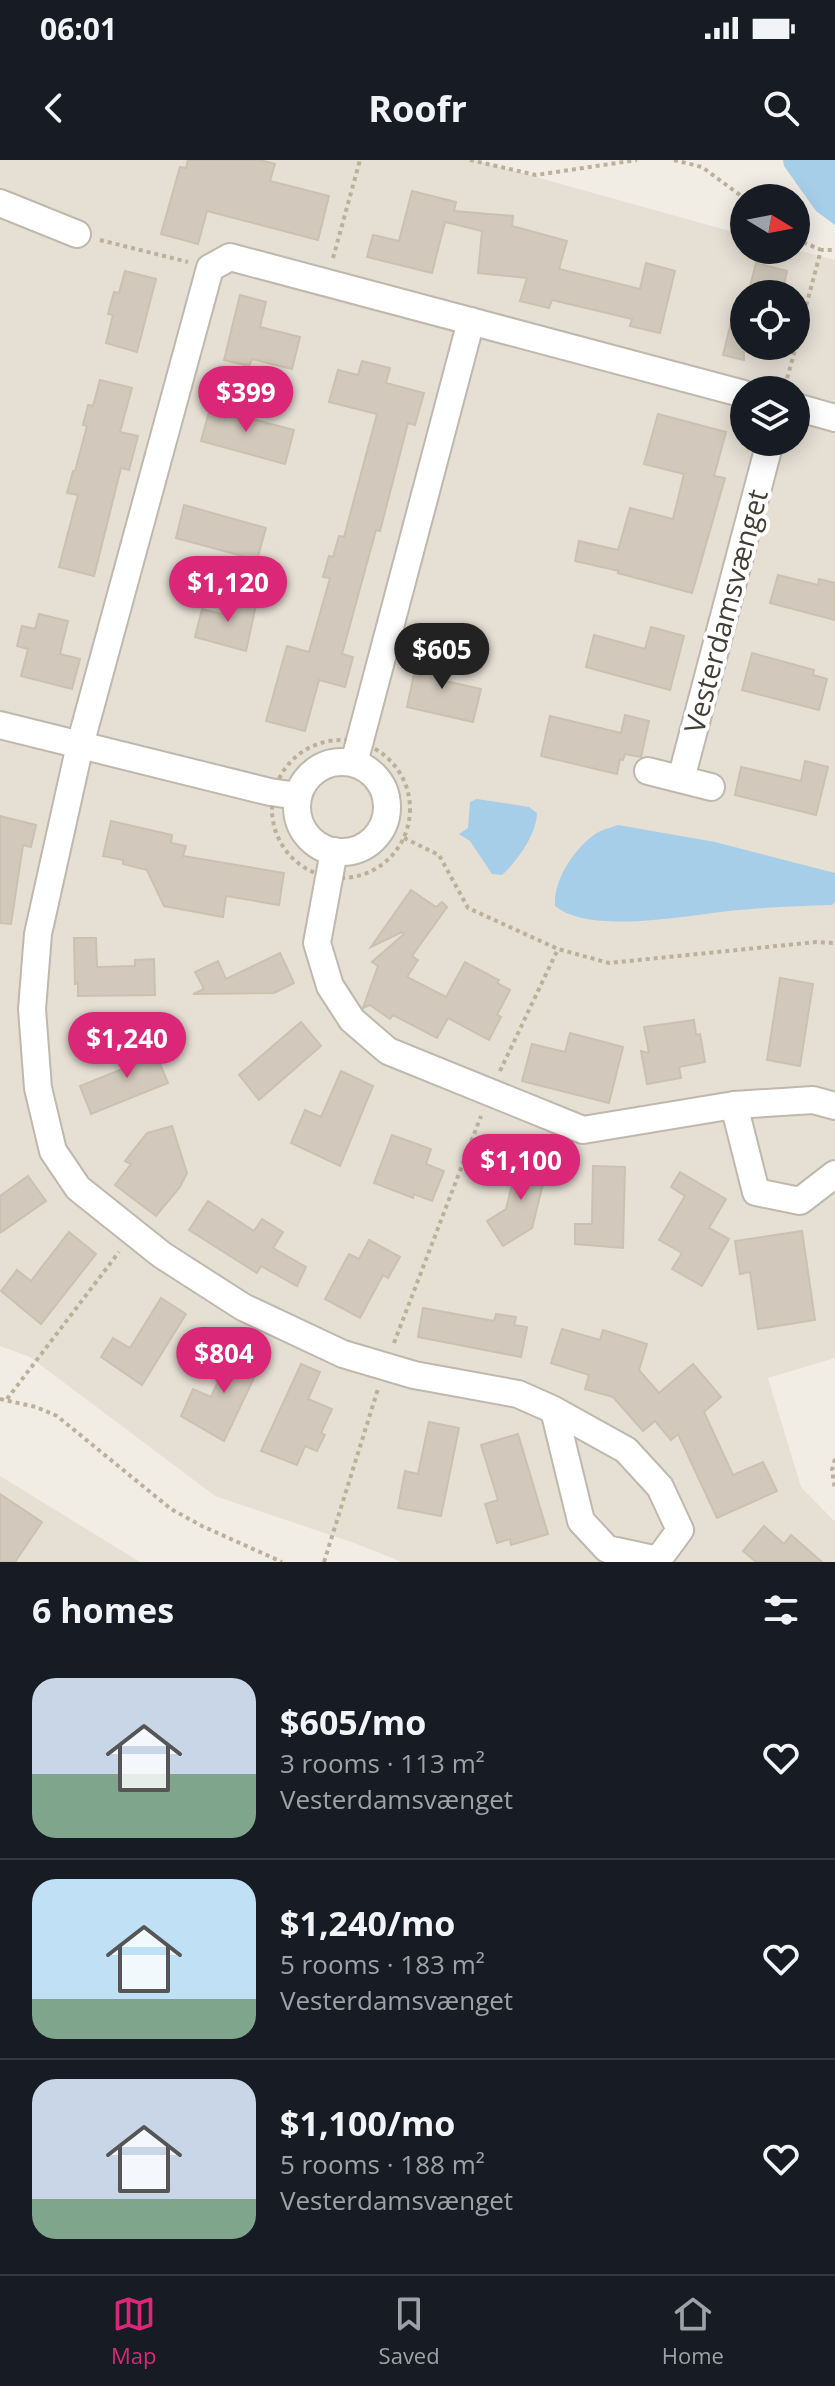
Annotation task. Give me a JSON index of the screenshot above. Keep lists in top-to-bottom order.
{
  "streets": {
    "street": ["Vesterdamsvænget"]
  },
  "north": "right",
  "page": {
    "status": "06:01",
    "header": "Roofr",
    "price": [
      "$399",
      "$1,120",
      "$605",
      "$1,240",
      "$1,100",
      "$804"
    ],
    "heading": "6 homes",
    "list": [
      {
        "name": "$605/mo",
        "note": "3 rooms · 113 m² · Vesterdamsvænget"
      },
      {
        "name": "$1,240/mo",
        "note": "5 rooms · 183 m² · Vesterdamsvænget"
      },
      {
        "name": "$1,100/mo",
        "note": "5 rooms · 188 m² · Vesterdamsvænget"
      }
    ],
    "tabs": ["Map", "Saved", "Home"]
  }
}
